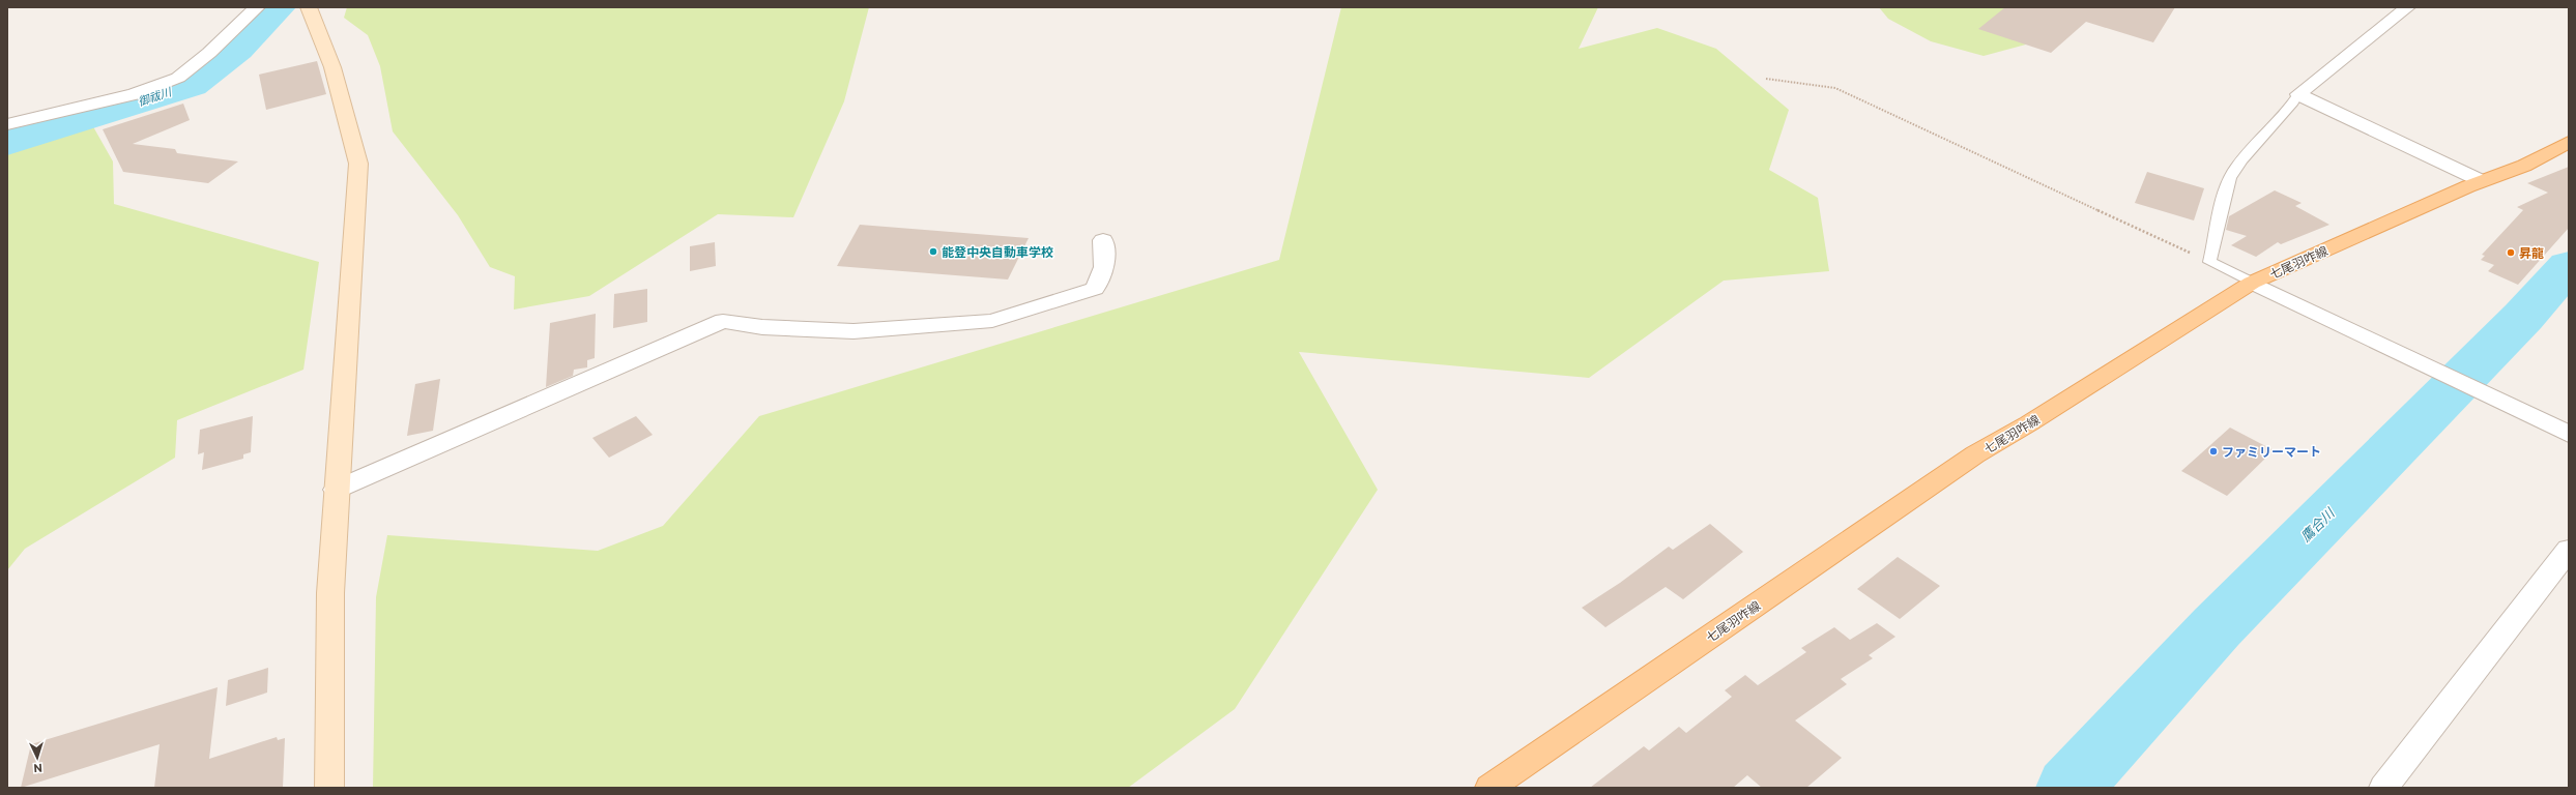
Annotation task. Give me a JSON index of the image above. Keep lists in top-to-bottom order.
{
  "streets": {
    "main road": ["七尾羽咋線"]
  },
  "water": ["御祓川", "鷹合川"],
  "places": ["能登中央自動車学校", "昇龍", "ファミリーマート"],
  "north": "bottom"
}
